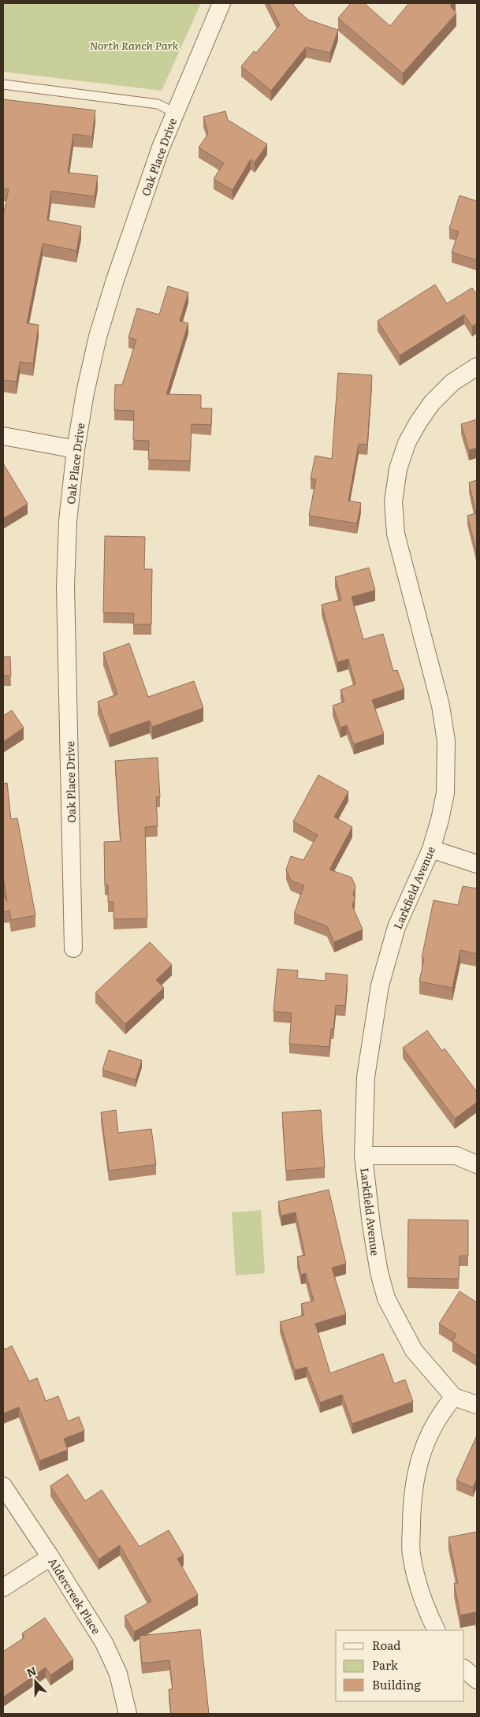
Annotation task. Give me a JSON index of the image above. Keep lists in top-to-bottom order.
{
  "streets": {
    "street": ["Oak Place Drive", "Larkfield Avenue", "Aldercreek Place"]
  },
  "parks": ["North Ranch Park"],
  "legend": ["Road", "Park", "Building"],
  "north": "top"
}
